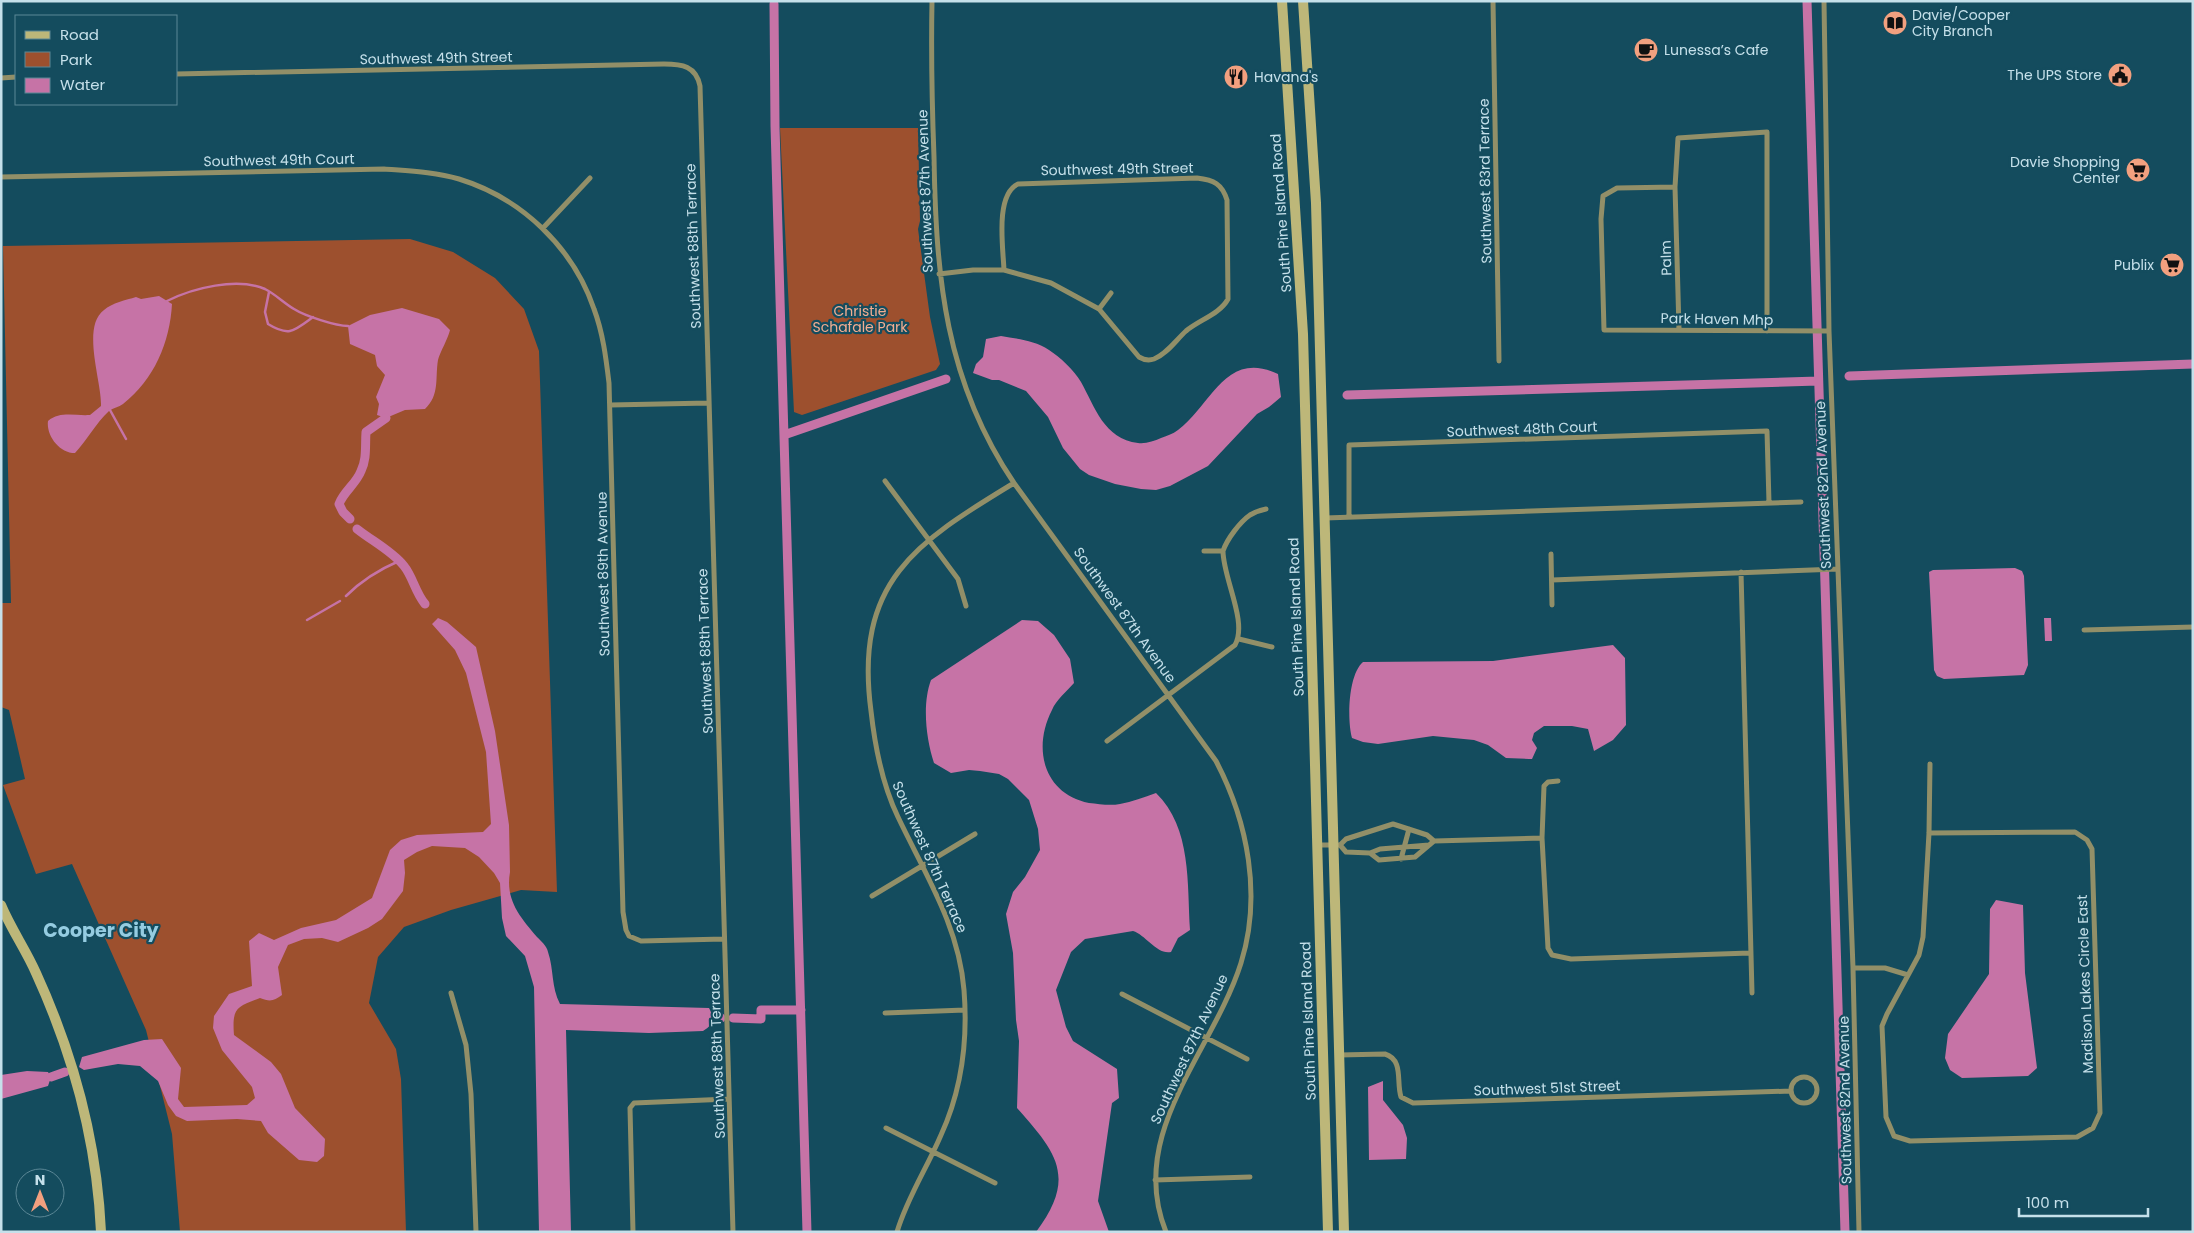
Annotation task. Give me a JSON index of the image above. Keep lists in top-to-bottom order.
{
  "streets": {
    "main road": ["South Pine Island Road"],
    "street": [
      "Southwest 49th Street",
      "Southwest 49th Court",
      "Southwest 83rd Terrace",
      "Southwest 87th Avenue",
      "Southwest 88th Terrace",
      "Palm",
      "Park Haven Mhp",
      "Southwest 48th Court",
      "Southwest 82nd Avenue",
      "Southwest 89th Avenue",
      "Southwest 87th Terrace",
      "Madison Lakes Circle East",
      "Southwest 51st Street"
    ]
  },
  "crossings": [
    ["Southwest 49th Street", "Southwest 88th Terrace"],
    ["Southwest 49th Court", "Southwest 89th Avenue"],
    ["Southwest 87th Avenue", "Southwest 87th Terrace"],
    ["Southwest 88th Terrace", "Southwest 89th Avenue"],
    ["Palm", "Park Haven Mhp"],
    ["Park Haven Mhp", "Southwest 82nd Avenue"]
  ],
  "districts": ["Cooper City"],
  "parks": ["Christie Schafale Park"],
  "places": {
    "library": ["Davie/Cooper City Branch"],
    "cafe": ["Lunessa’s Cafe"],
    "public building": ["The UPS Store"],
    "restaurant": ["Havana's"],
    "supermarket": ["Davie Shopping Center", "Publix"]
  },
  "legend": ["Road", "Park", "Water"],
  "scale_bar": "100 m",
  "north": "top"
}
